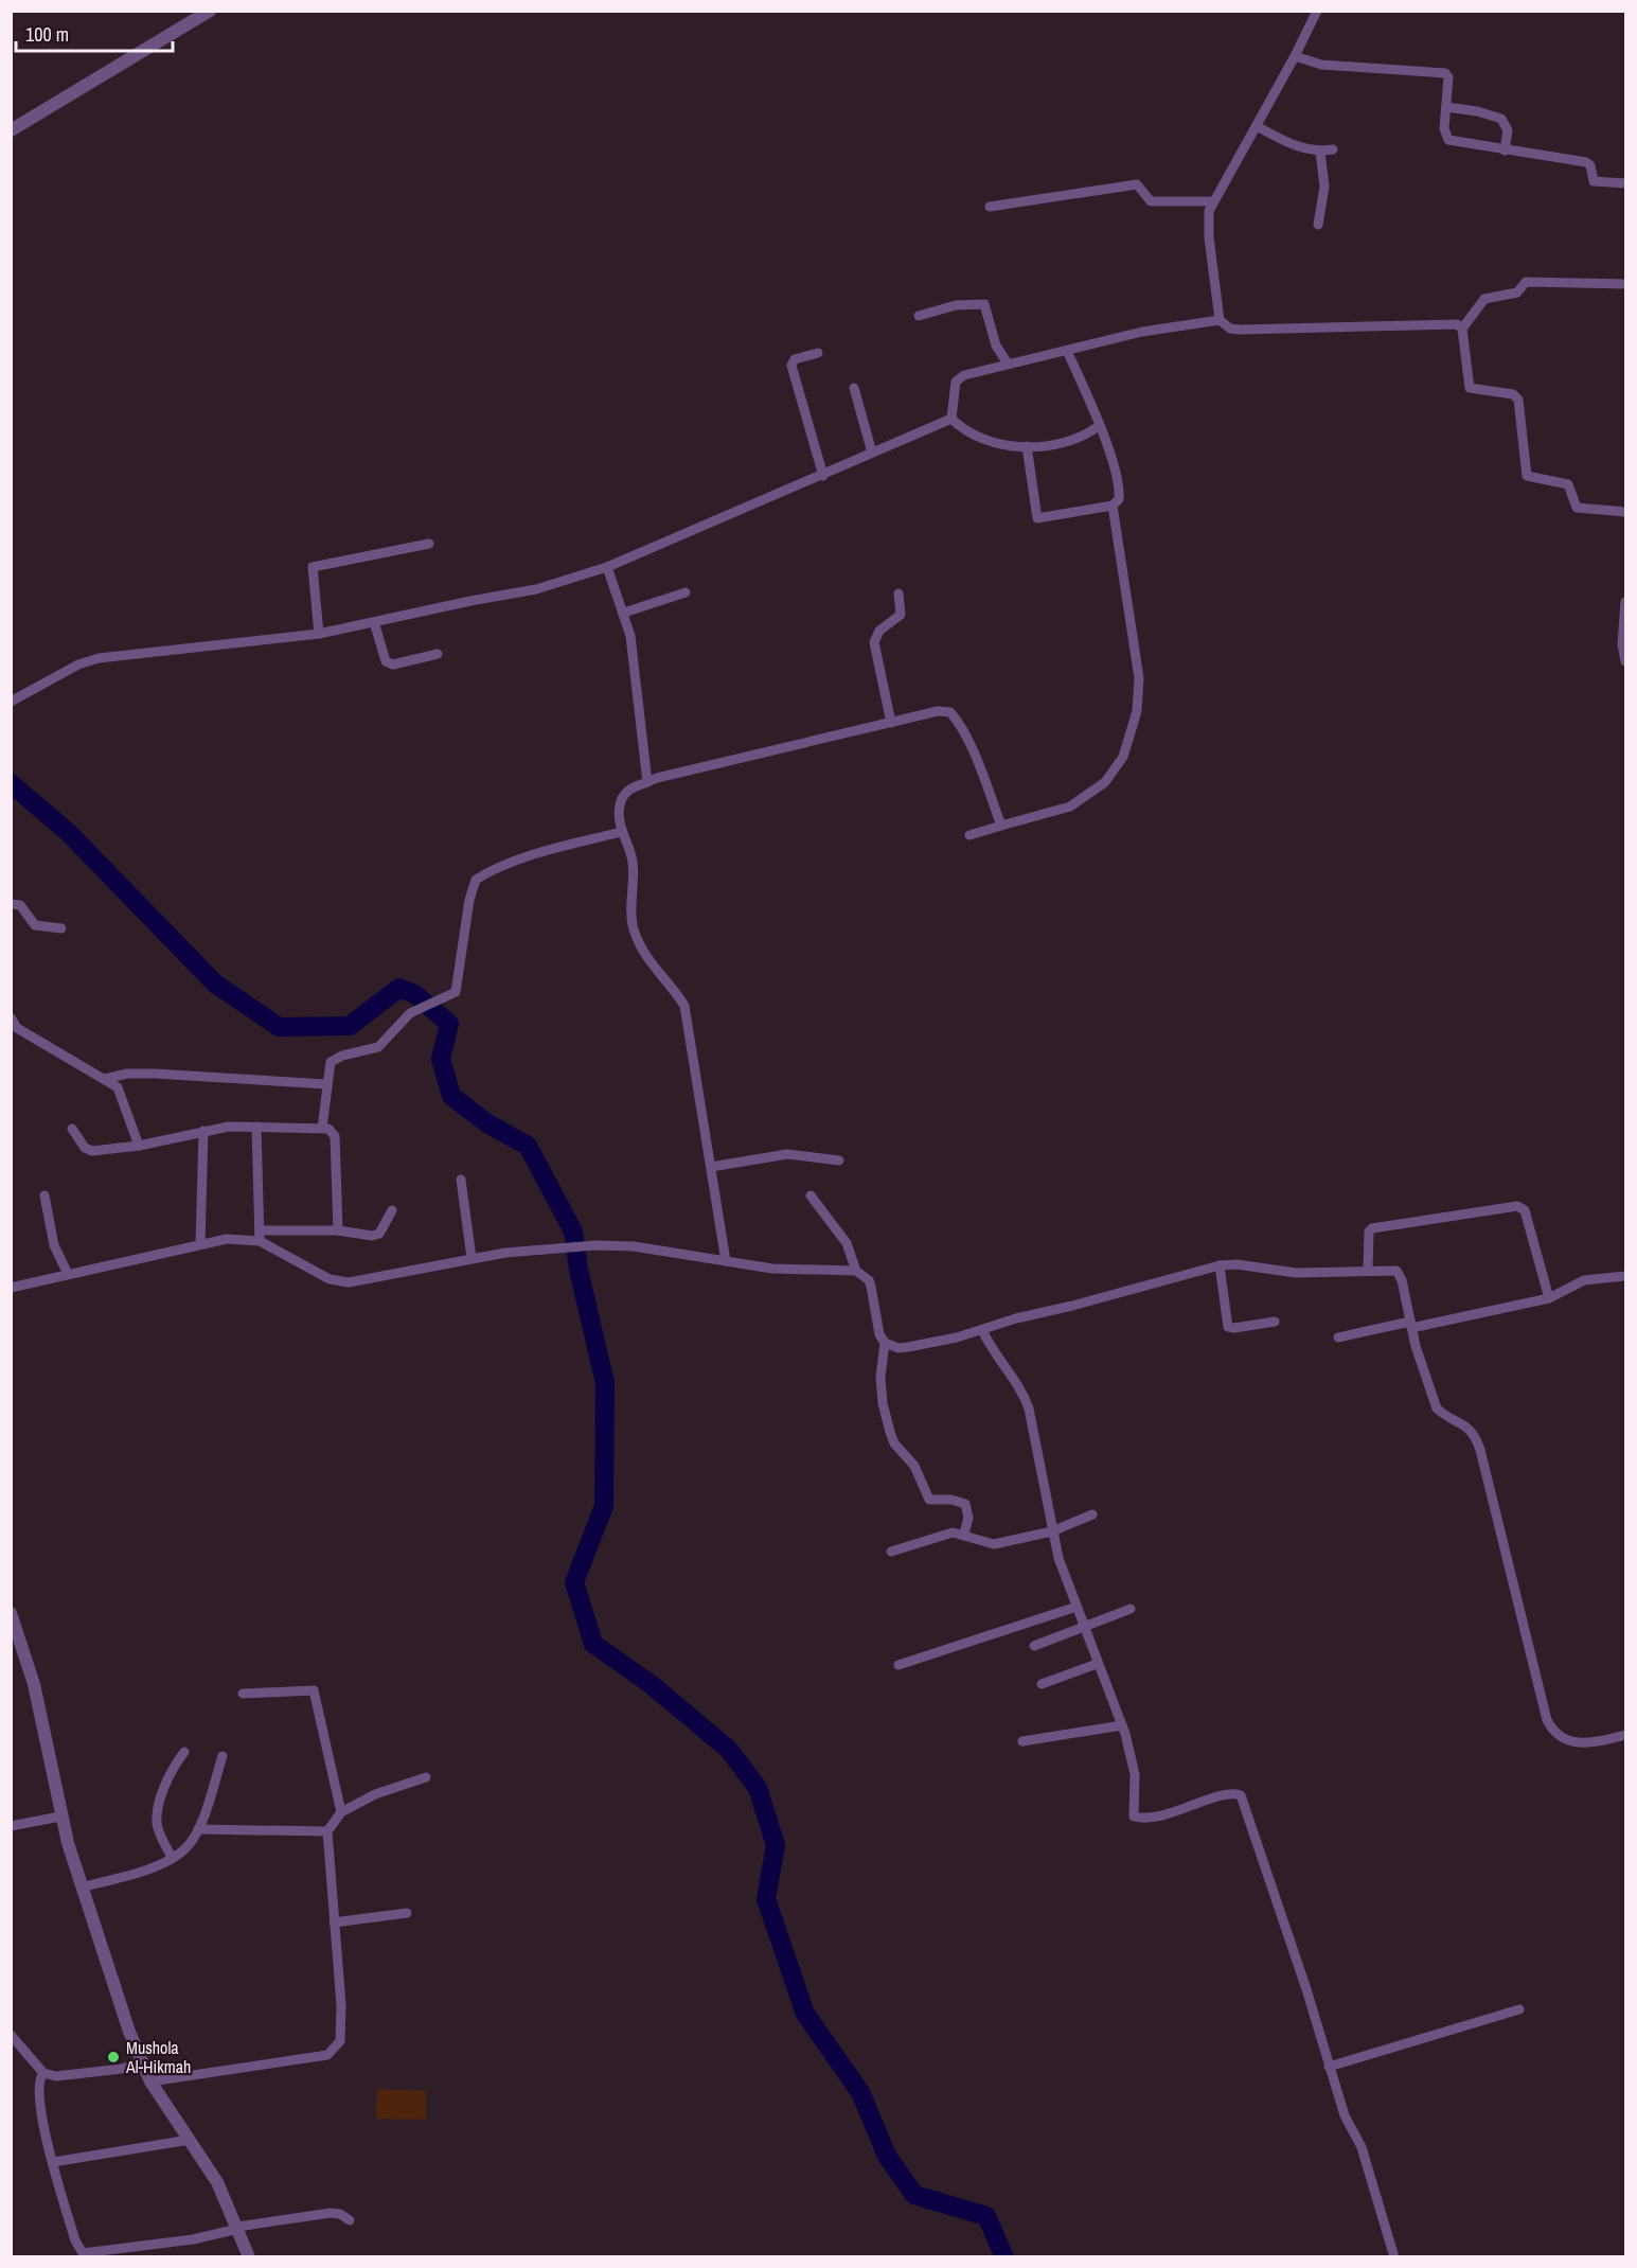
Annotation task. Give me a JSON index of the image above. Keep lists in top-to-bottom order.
{
  "places": ["Mushola Al-Hikmah"],
  "scale_bar": "100 m"
}
